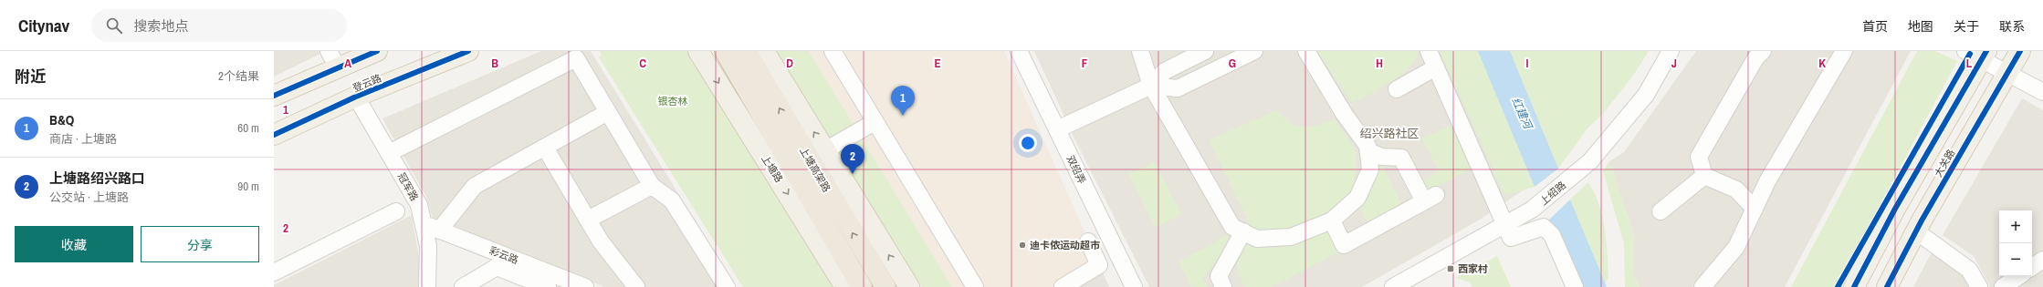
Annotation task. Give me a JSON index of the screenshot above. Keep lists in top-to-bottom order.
{
  "streets": {
    "highway": ["上塘高架路"],
    "main road": ["登云路", "大关路", "上塘路"],
    "street": [
      "双绍弄",
      "冠军路",
      "上绍路",
      "彩云路"
    ]
  },
  "crossings": [
    ["登云路", "冠军路"],
    ["冠军路", "彩云路"]
  ],
  "districts": ["绍兴路社区"],
  "water": ["红建河"],
  "parks": ["银杏林"],
  "places": {
    "other": ["迪卡侬运动超市"],
    "transit": ["西家村"]
  },
  "page": {
    "header": "Citynav",
    "search": "搜索地点",
    "nav": [
      "首页",
      "地图",
      "关于",
      "联系"
    ],
    "heading": ["附近", "2个结果"],
    "pins": ["1", "2"],
    "list": [
      {
        "mark": "1",
        "name": "B&Q",
        "note": "商店 · 上塘路",
        "value": "60 m"
      },
      {
        "mark": "2",
        "name": "上塘路绍兴路口",
        "note": "公交站 · 上塘路",
        "value": "90 m"
      }
    ],
    "map_buttons": ["+", "−"],
    "buttons": ["收藏", "分享"]
  },
  "grid": {
    "columns": [
      "A",
      "B",
      "C",
      "D",
      "E",
      "F",
      "G",
      "H",
      "I",
      "J",
      "K",
      "L"
    ],
    "rows": ["1", "2"]
  }
}
